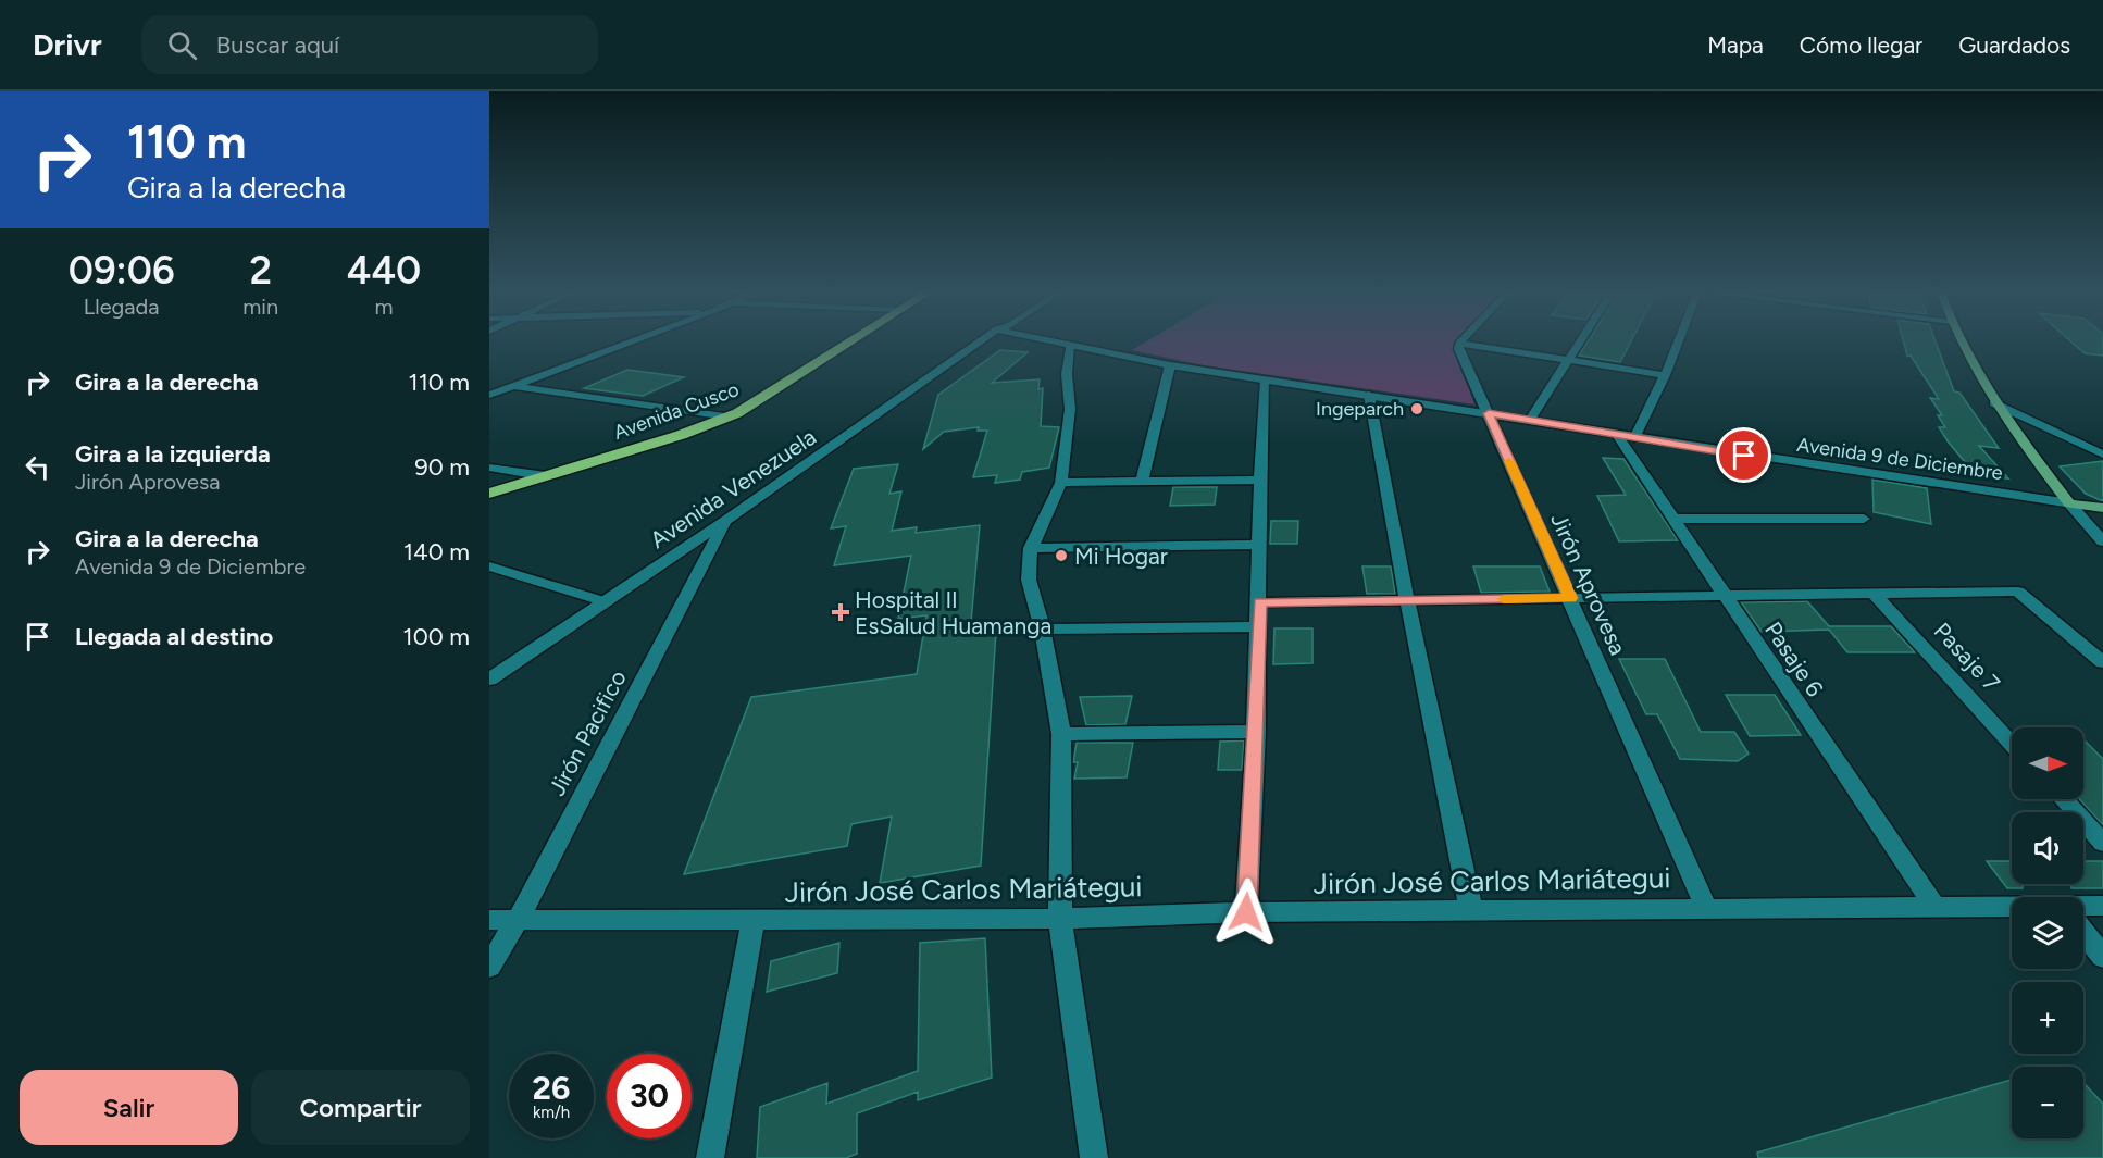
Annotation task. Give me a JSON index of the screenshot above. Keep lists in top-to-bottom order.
{
  "streets": {
    "highway": ["Avenida Cusco"],
    "main road": ["Avenida 9 de Diciembre"],
    "street": [
      "Avenida Venezuela",
      "Jirón Aprovesa",
      "Pasaje 7",
      "Pasaje 6",
      "Jirón Pacifico",
      "Jirón José Carlos Mariátegui"
    ]
  },
  "crossings": [
    ["Avenida 9 de Diciembre", "Jirón Aprovesa"],
    ["Avenida 9 de Diciembre", "Pasaje 6"],
    ["Avenida Venezuela", "Jirón Pacifico"],
    ["Jirón Aprovesa", "Jirón José Carlos Mariátegui"],
    ["Pasaje 6", "Jirón José Carlos Mariátegui"],
    ["Jirón Pacifico", "Jirón José Carlos Mariátegui"]
  ],
  "places": {
    "other": ["Ingeparch", "Mi Hogar"],
    "health": ["Hospital II EsSalud Huamanga"]
  },
  "north": "right",
  "page": {
    "header": "Drivr",
    "search": "Buscar aquí",
    "nav": ["Mapa", "Cómo llegar", "Guardados"],
    "turn": ["110 m", "Gira a la derecha"],
    "eta": [
      "09:06",
      "Llegada",
      "2",
      "min",
      "440",
      "m"
    ],
    "list": [
      {
        "name": "Gira a la derecha",
        "value": "110 m"
      },
      {
        "name": "Gira a la izquierda",
        "note": "Jirón Aprovesa",
        "value": "90 m"
      },
      {
        "name": "Gira a la derecha",
        "note": "Avenida 9 de Diciembre",
        "value": "140 m"
      },
      {
        "name": "Llegada al destino",
        "value": "100 m"
      }
    ],
    "map_buttons": ["+", "−"],
    "speed": "26 km/h",
    "limit": "30",
    "buttons": ["Salir", "Compartir"]
  }
}
